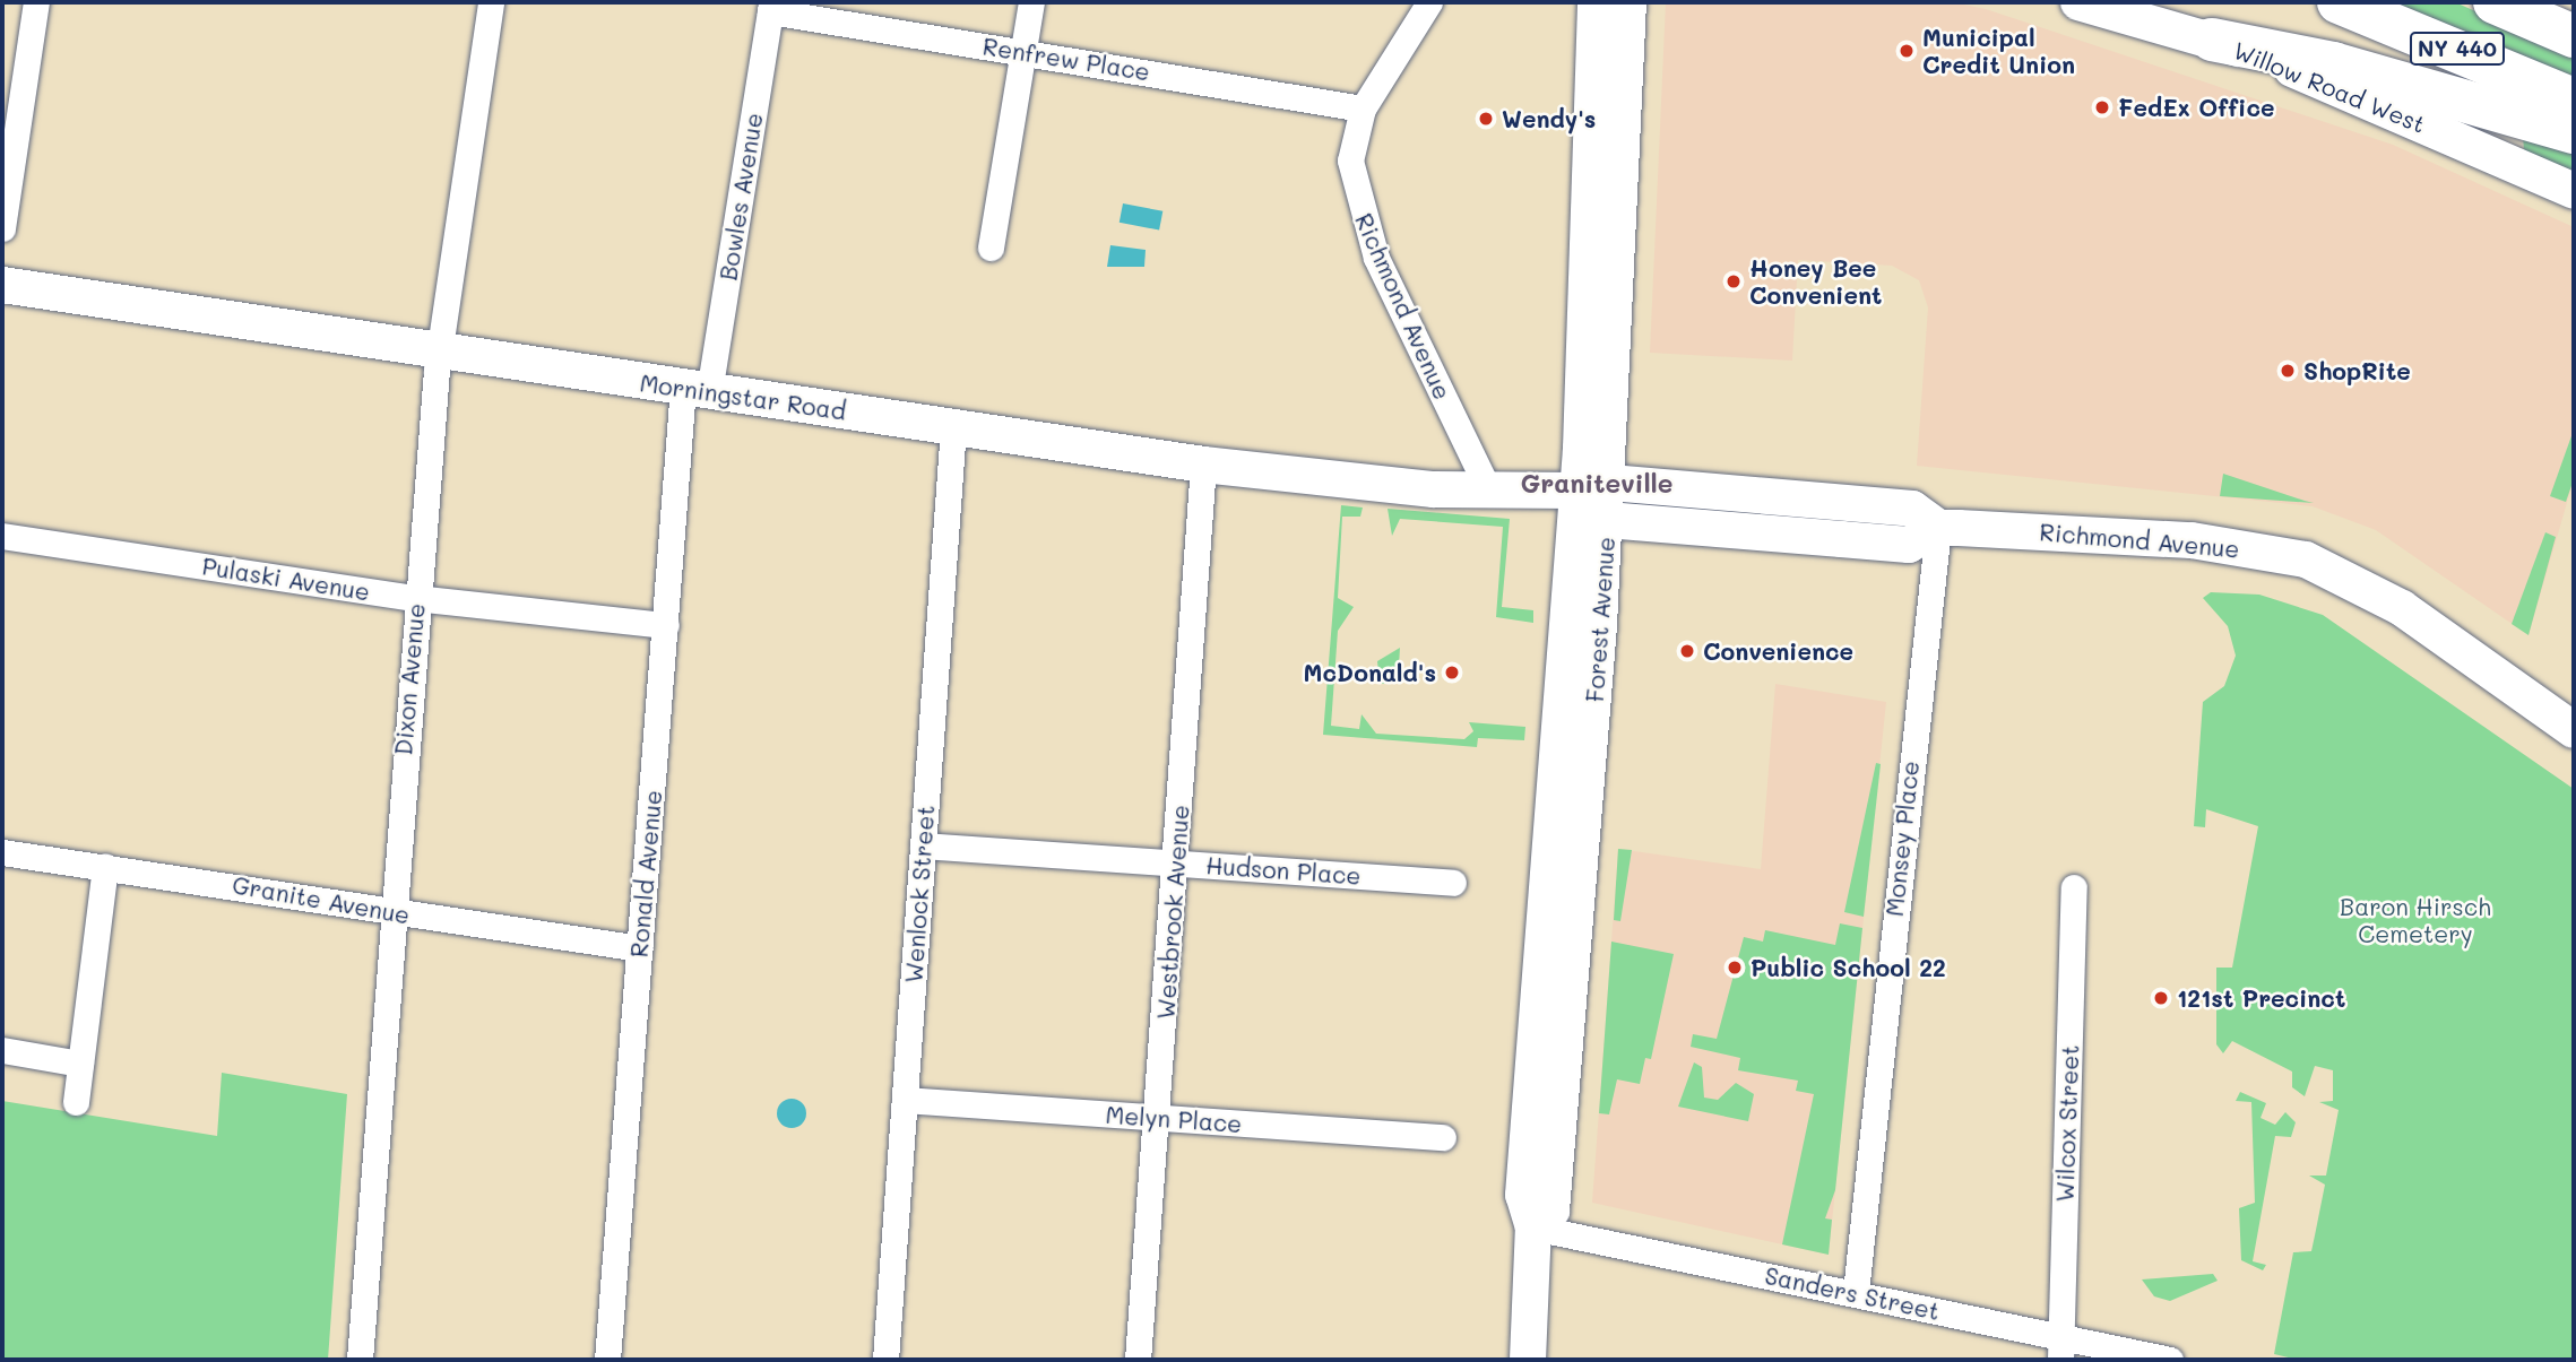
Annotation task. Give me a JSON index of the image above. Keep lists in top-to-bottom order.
{
  "streets": {
    "highway": ["NY 440"],
    "main road": [
      "Willow Road West",
      "Richmond Avenue",
      "Morningstar Road",
      "Forest Avenue"
    ],
    "street": [
      "Renfrew Place",
      "Bowles Avenue",
      "Pulaski Avenue",
      "Dixon Avenue",
      "Monsey Place",
      "Hudson Place",
      "Ronald Avenue",
      "Wenlock Street",
      "Granite Avenue",
      "Westbrook Avenue",
      "Melyn Place",
      "Wilcox Street",
      "Sanders Street"
    ]
  },
  "crossings": [
    ["Renfrew Place", "Bowles Avenue"],
    ["Renfrew Place", "Richmond Avenue"],
    ["Bowles Avenue", "Morningstar Road"],
    ["Bowles Avenue", "Ronald Avenue"],
    ["Richmond Avenue", "Morningstar Road"],
    ["Richmond Avenue", "Forest Avenue"],
    ["Richmond Avenue", "Monsey Place"],
    ["Morningstar Road", "Dixon Avenue"],
    ["Morningstar Road", "Ronald Avenue"],
    ["Morningstar Road", "Wenlock Street"],
    ["Morningstar Road", "Westbrook Avenue"],
    ["Pulaski Avenue", "Dixon Avenue"],
    ["Pulaski Avenue", "Ronald Avenue"],
    ["Forest Avenue", "Sanders Street"],
    ["Dixon Avenue", "Granite Avenue"],
    ["Monsey Place", "Sanders Street"],
    ["Hudson Place", "Wenlock Street"],
    ["Hudson Place", "Westbrook Avenue"],
    ["Ronald Avenue", "Granite Avenue"],
    ["Wenlock Street", "Melyn Place"],
    ["Westbrook Avenue", "Melyn Place"],
    ["Wilcox Street", "Sanders Street"]
  ],
  "districts": ["Graniteville"],
  "parks": ["Baron Hirsch Cemetery"],
  "places": [
    "Municipal Credit Union",
    "FedEx Office",
    "Wendy's",
    "Honey Bee Convenient",
    "ShopRite",
    "Convenience",
    "McDonald's",
    "Public School 22",
    "121st Precinct"
  ]
}
